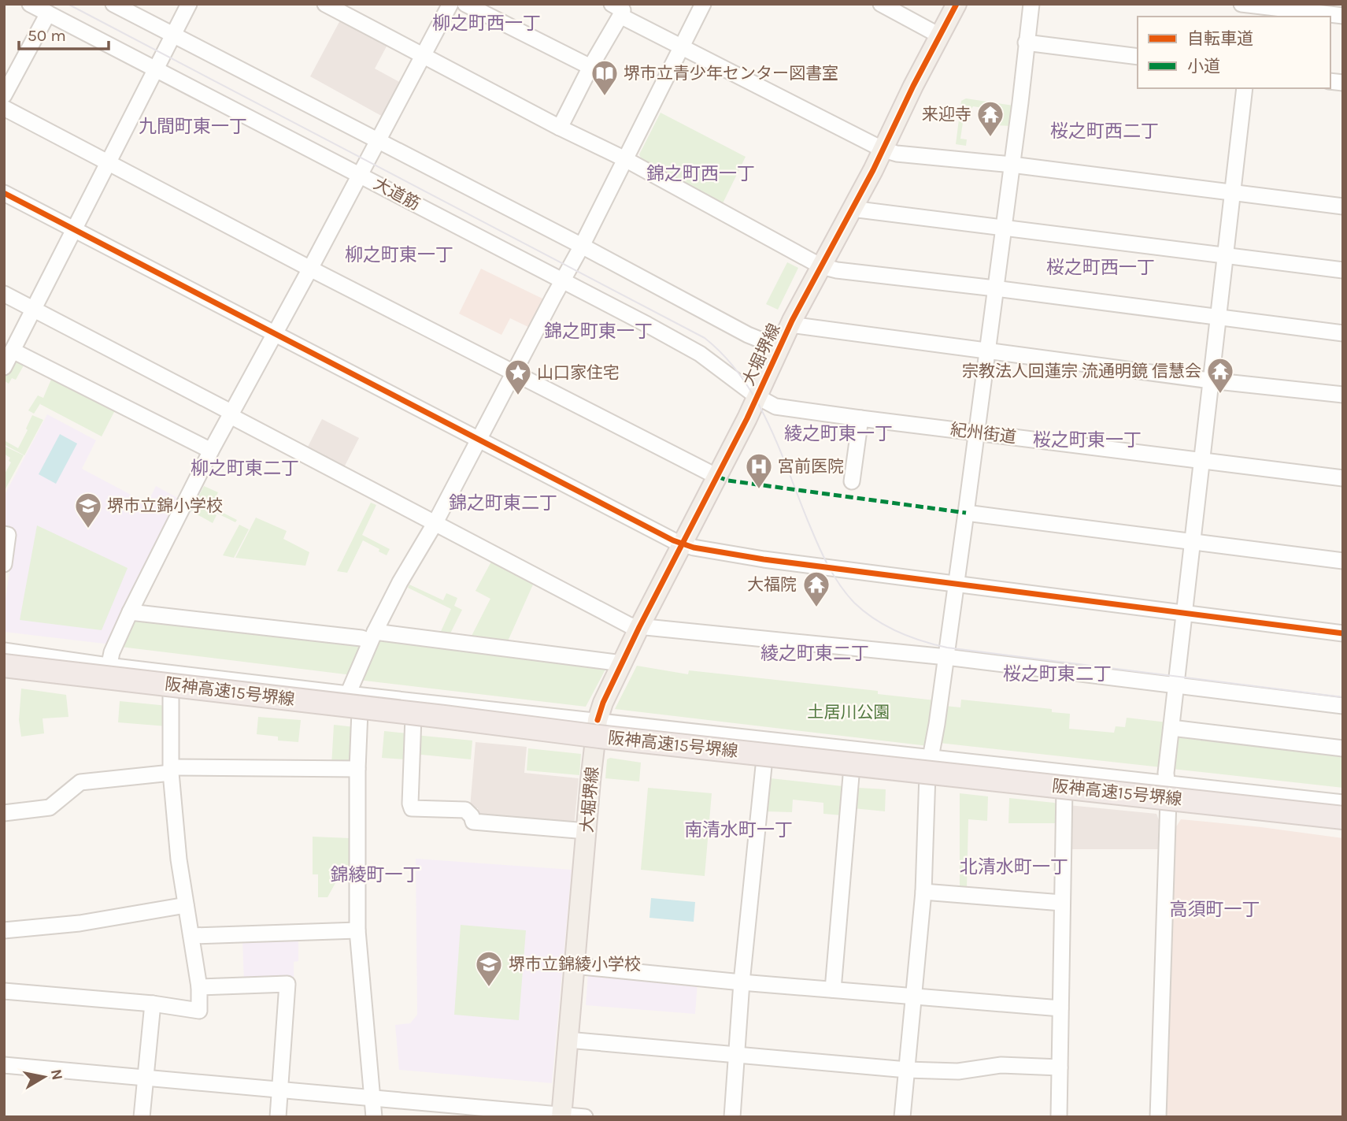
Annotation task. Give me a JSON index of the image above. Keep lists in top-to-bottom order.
{
  "streets": {
    "highway": ["阪神高速15号堺線"],
    "main road": ["大堀堺線"],
    "street": ["大道筋", "紀州街道"]
  },
  "crossings": [
    ["大道筋", "大堀堺線"],
    ["大道筋", "紀州街道"],
    ["大堀堺線", "紀州街道"]
  ],
  "districts": [
    "柳之町西一丁",
    "九間町東一丁",
    "桜之町西二丁",
    "錦之町西一丁",
    "柳之町東一丁",
    "桜之町西一丁",
    "錦之町東一丁",
    "綾之町東一丁",
    "桜之町東一丁",
    "柳之町東二丁",
    "錦之町東二丁",
    "綾之町東二丁",
    "桜之町東二丁",
    "南清水町一丁",
    "北清水町一丁",
    "錦綾町一丁",
    "高須町一丁"
  ],
  "parks": ["土居川公園"],
  "places": {
    "library": ["堺市立青少年センター図書室"],
    "temple": ["来迎寺", "宗教法人回蓮宗 流通明鏡 信慧会", "大福院"],
    "place": ["山口家住宅"],
    "hospital": ["宮前医院"],
    "school or university": ["堺市立錦小学校", "堺市立錦綾小学校"]
  },
  "legend": ["自転車道", "小道"],
  "scale_bar": "50 m",
  "north": "right"
}
